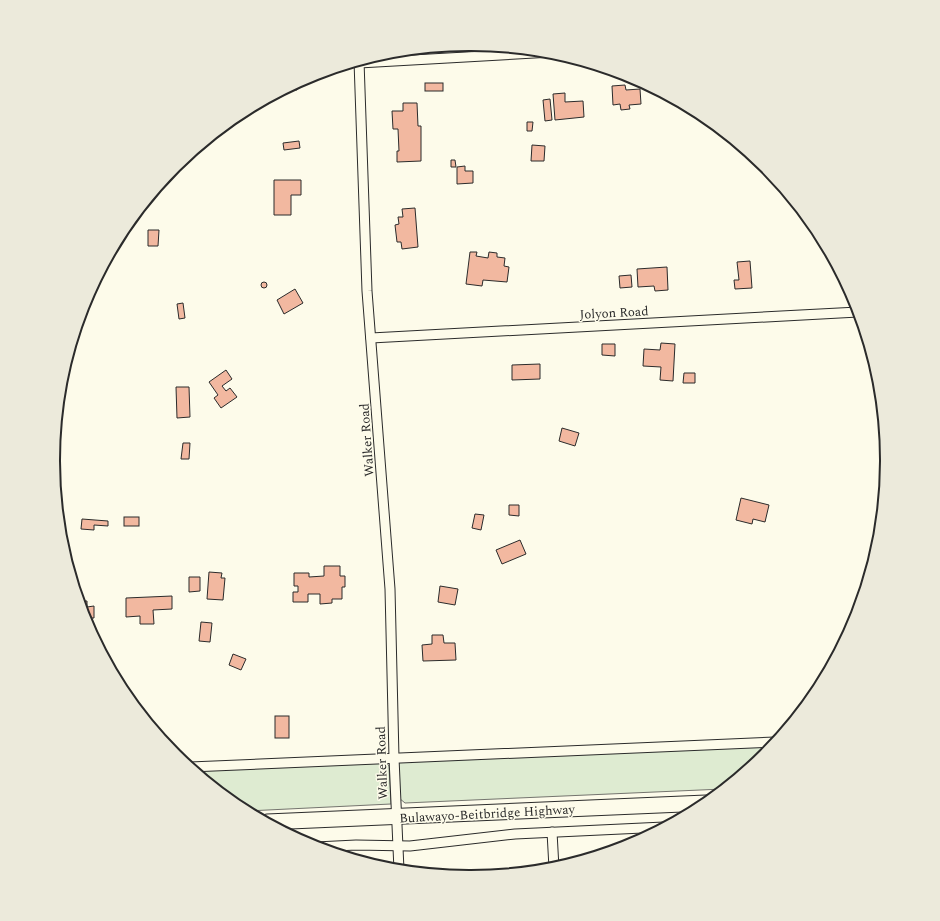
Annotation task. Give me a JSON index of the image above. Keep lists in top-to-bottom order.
{
  "streets": {
    "highway": ["Bulawayo-Beitbridge Highway"],
    "street": ["Jolyon Road", "Walker Road"]
  },
  "crossings": [
    ["Jolyon Road", "Walker Road"],
    ["Walker Road", "Bulawayo-Beitbridge Highway"]
  ]
}
